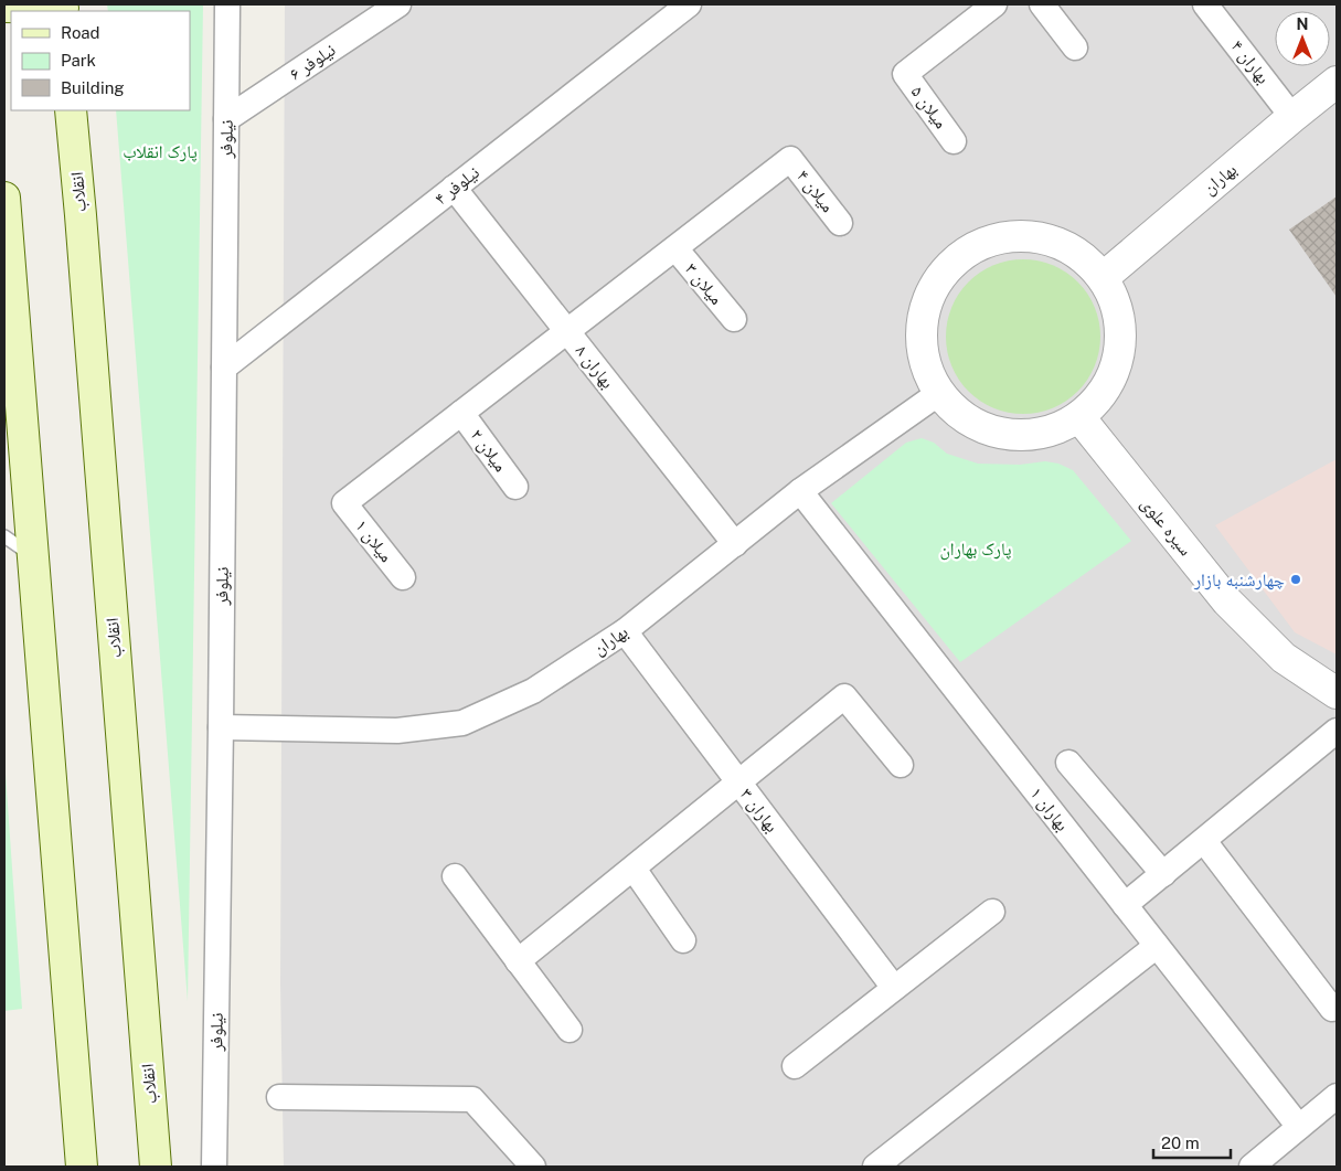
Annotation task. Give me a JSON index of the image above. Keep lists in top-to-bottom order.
{
  "streets": {
    "main road": ["انقلاب"],
    "street": [
      "نیلوفر ۶",
      "بهاران ۴",
      "میلان ۵",
      "نیلوفر",
      "بهاران",
      "نیلوفر ۴",
      "میلان ۴",
      "میلان ۳",
      "بهاران ۸",
      "میلان ۲",
      "سیره علوی",
      "میلان ۱",
      "بهاران ۱",
      "بهاران ۳"
    ]
  },
  "crossings": [
    ["نیلوفر ۶", "نیلوفر"],
    ["بهاران ۴", "بهاران"],
    ["نیلوفر", "بهاران"],
    ["نیلوفر", "نیلوفر ۴"],
    ["بهاران", "بهاران ۸"],
    ["بهاران", "بهاران ۱"],
    ["بهاران", "بهاران ۳"],
    ["نیلوفر ۴", "بهاران ۸"],
    ["میلان ۴", "میلان ۳"],
    ["میلان ۲", "میلان ۱"]
  ],
  "parks": ["پارک انقلاب", "پارک بهاران"],
  "places": ["چهارشنبه بازار"],
  "legend": ["Road", "Park", "Building"],
  "scale_bar": "20 m",
  "north": "top"
}
